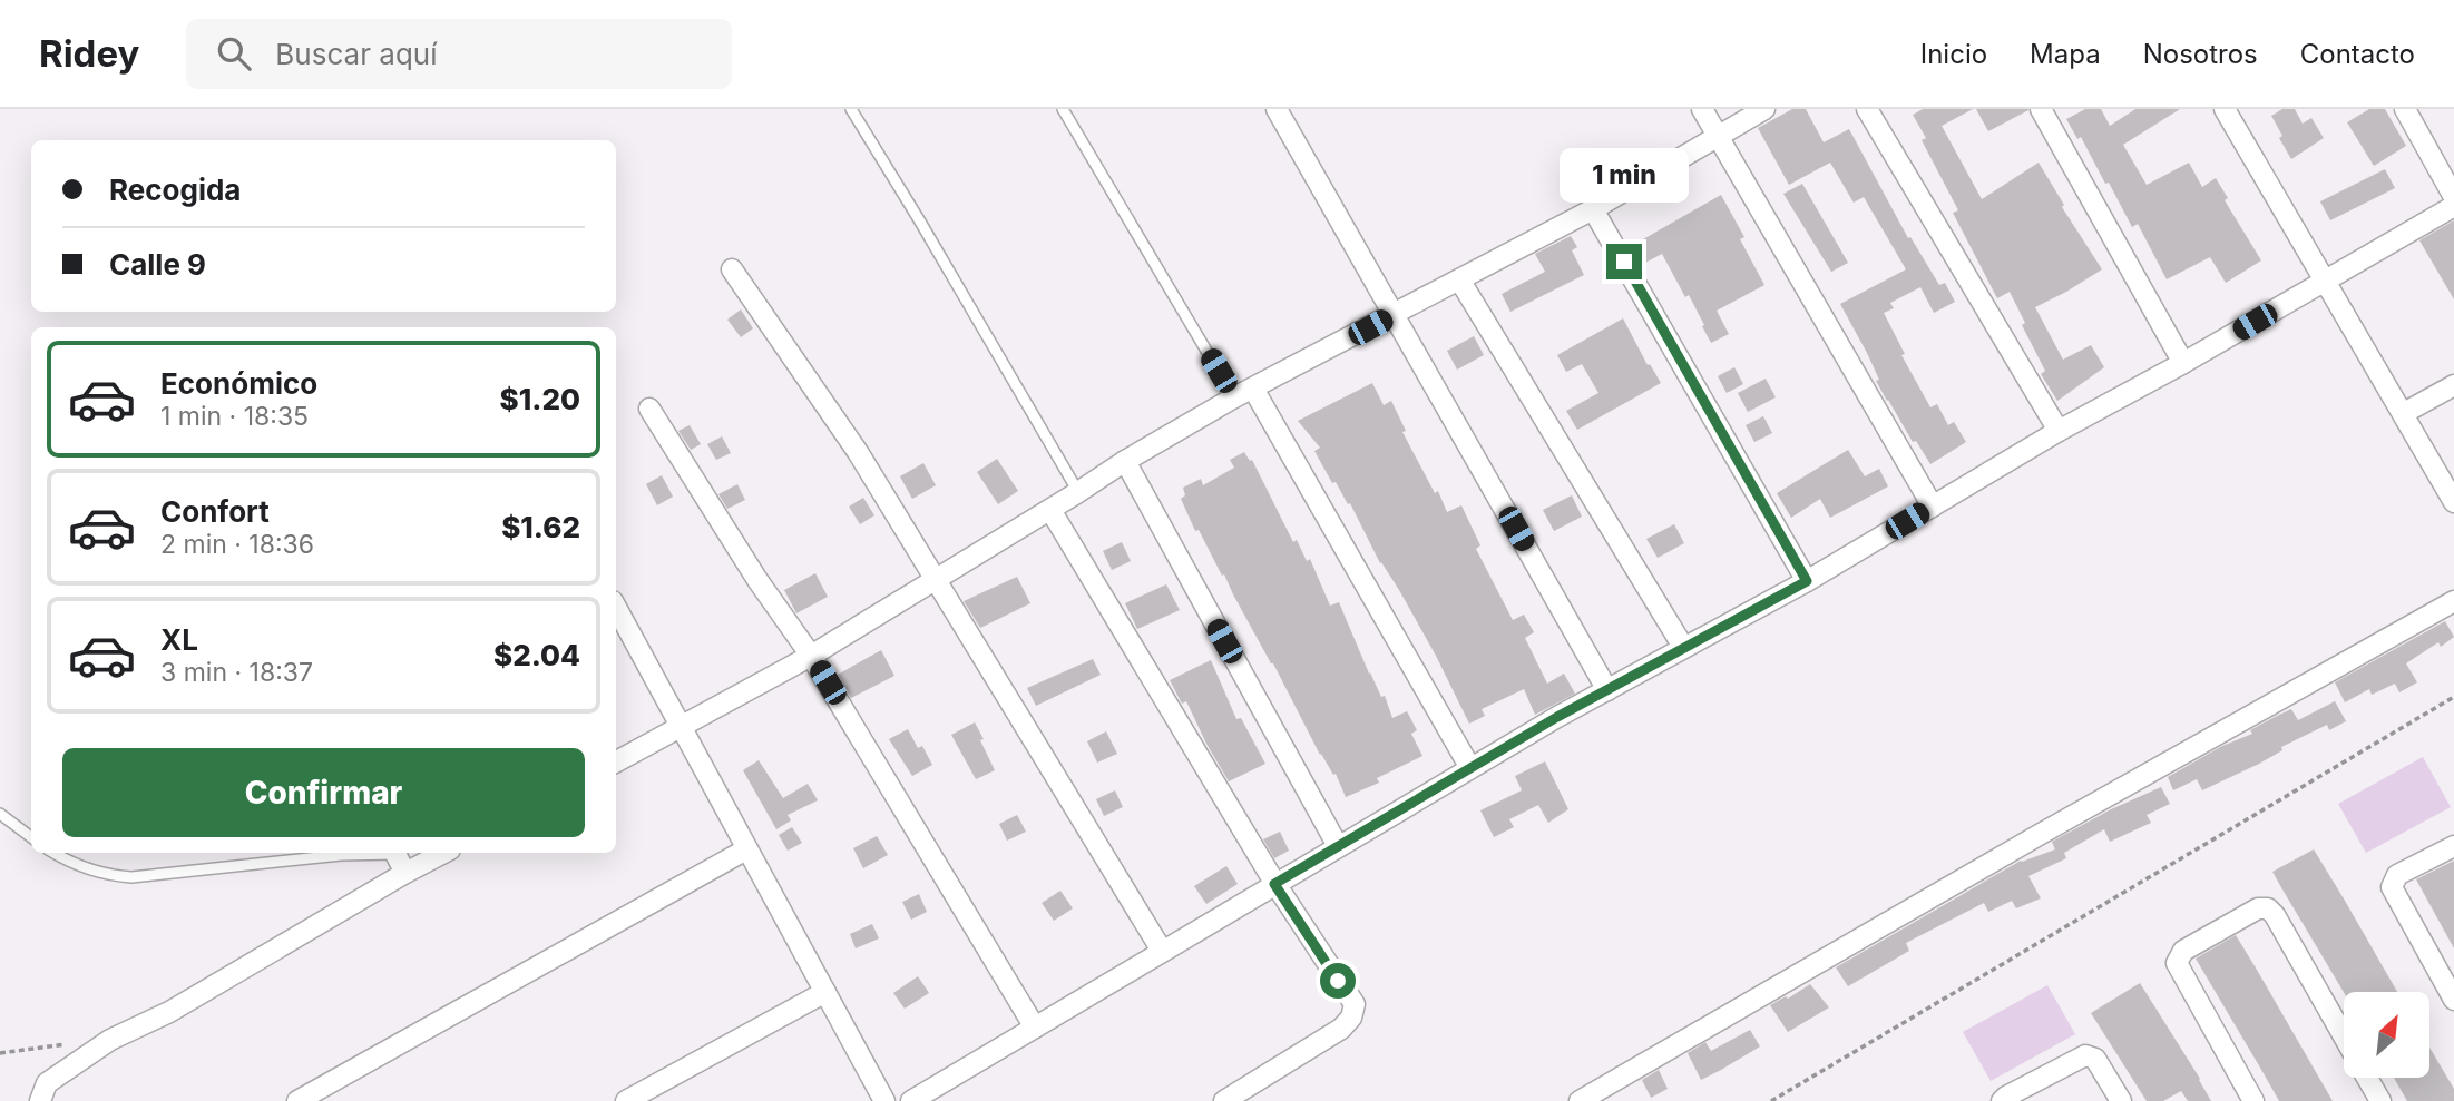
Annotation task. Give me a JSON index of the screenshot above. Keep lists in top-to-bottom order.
{
  "north": "top right",
  "page": {
    "header": "Ridey",
    "search": "Buscar aquí",
    "nav": [
      "Inicio",
      "Mapa",
      "Nosotros",
      "Contacto"
    ],
    "banner": ["Recogida", "Calle 9"],
    "bubble": "1 min",
    "list": [
      {
        "name": "Económico",
        "note": "1 min · 18:35",
        "value": "$1.20"
      },
      {
        "name": "Confort",
        "note": "2 min · 18:36",
        "value": "$1.62"
      },
      {
        "name": "XL",
        "note": "3 min · 18:37",
        "value": "$2.04"
      }
    ],
    "buttons": "Confirmar"
  }
}
